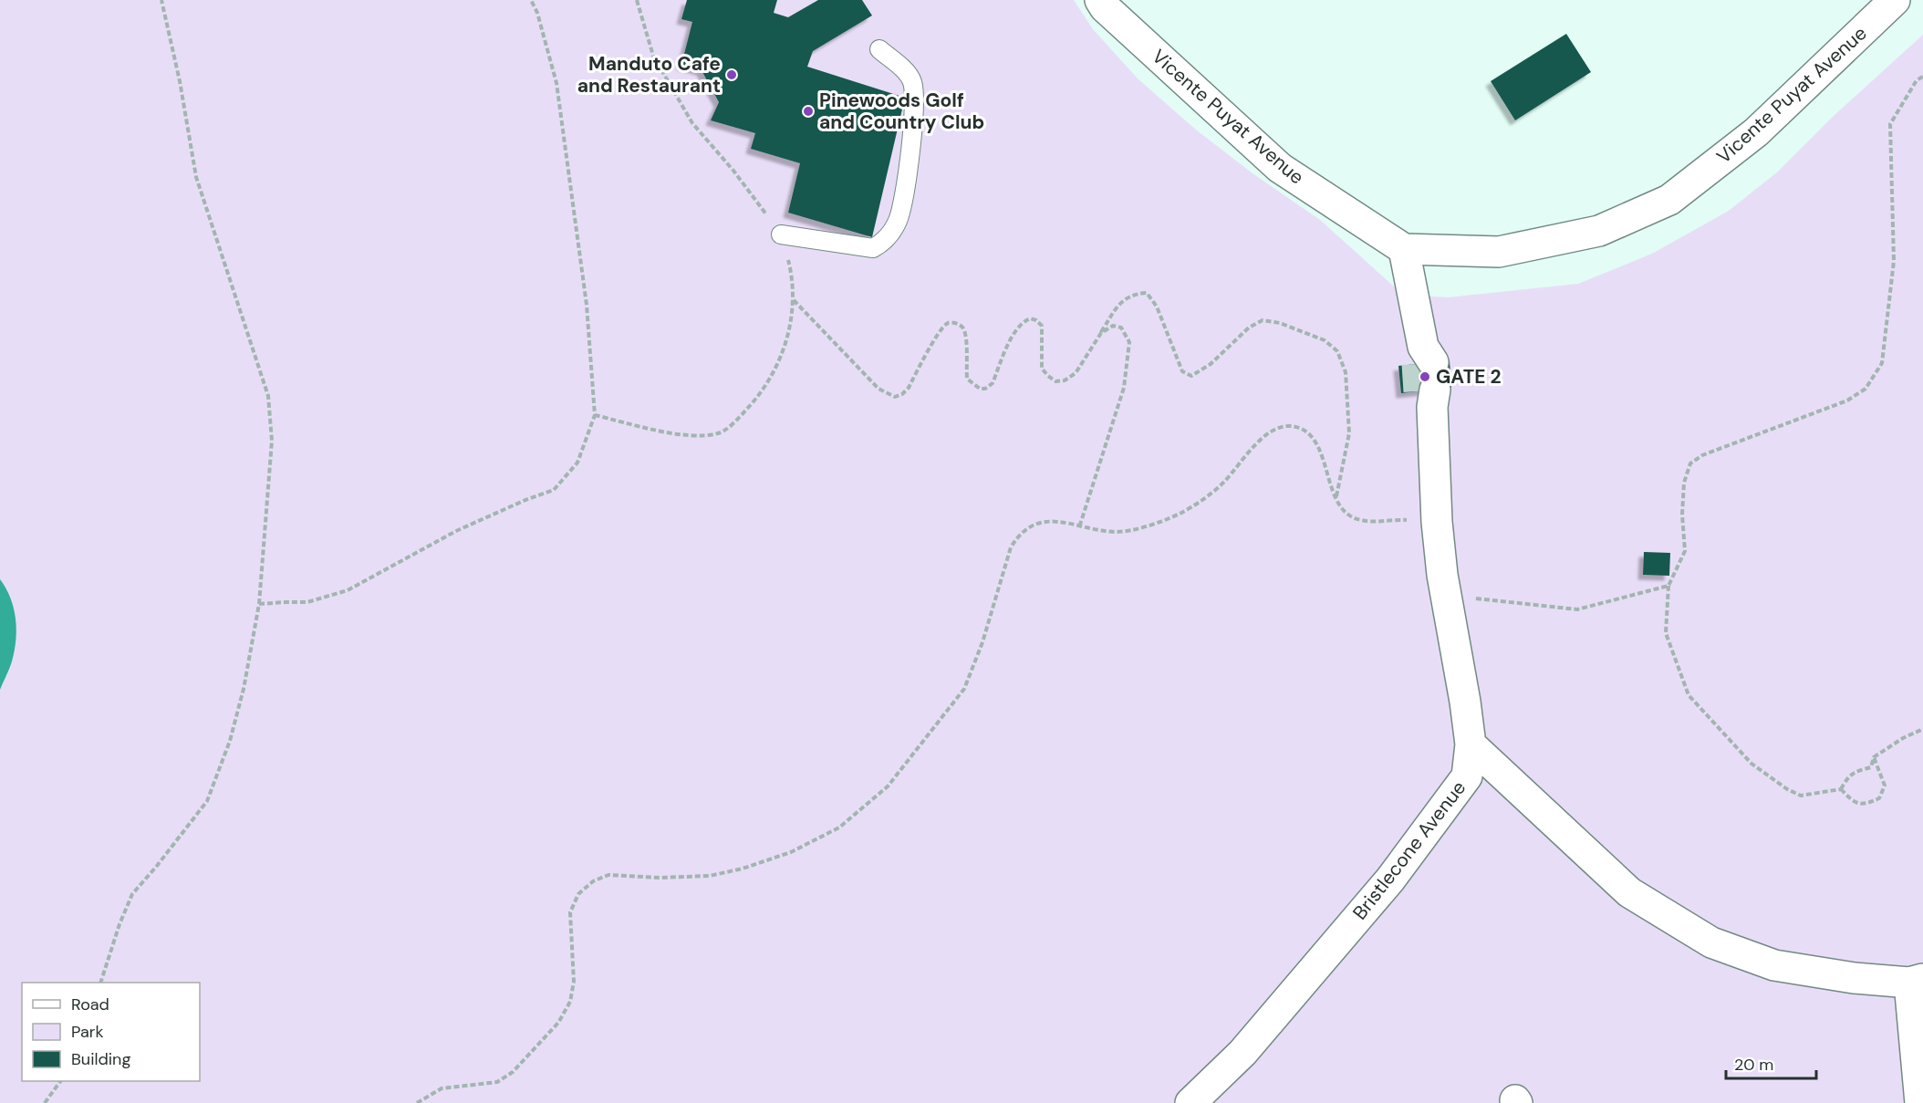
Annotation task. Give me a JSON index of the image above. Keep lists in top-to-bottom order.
{
  "streets": {
    "street": ["Vicente Puyat Avenue", "Bristlecone Avenue"]
  },
  "crossings": [
    ["Vicente Puyat Avenue", "Bristlecone Avenue"]
  ],
  "places": ["Manduto Cafe and Restaurant", "Pinewoods Golf and Country Club", "GATE 2"],
  "legend": ["Road", "Park", "Building"],
  "scale_bar": "20 m"
}
